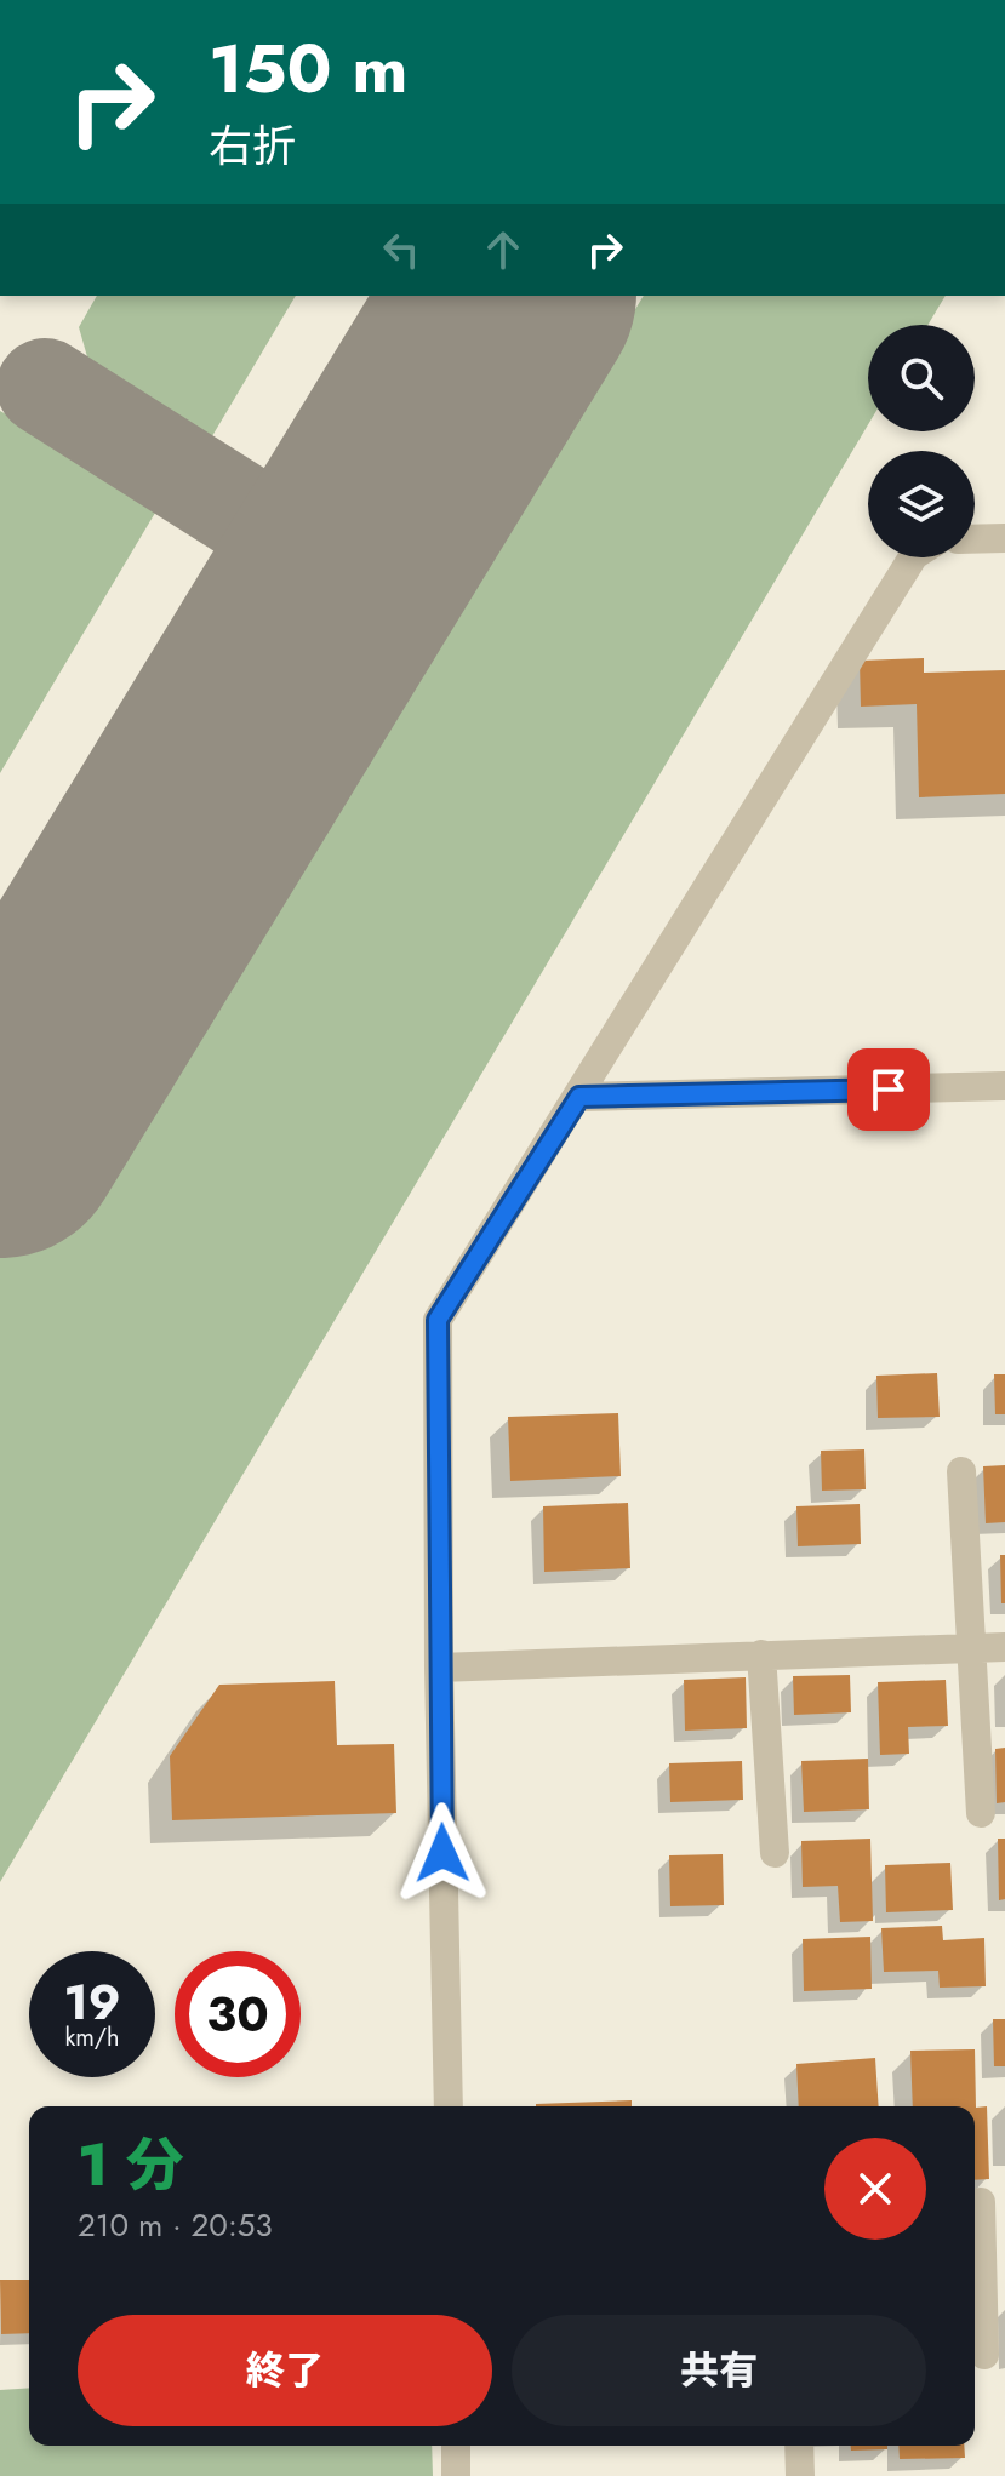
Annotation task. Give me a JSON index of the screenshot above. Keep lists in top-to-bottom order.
{
  "page": {
    "turn": ["150 m", "右折"],
    "speed": "19 km/h",
    "limit": "30",
    "heading": ["1 分", "210 m · 20:53"],
    "buttons": ["終了", "共有"]
  }
}
